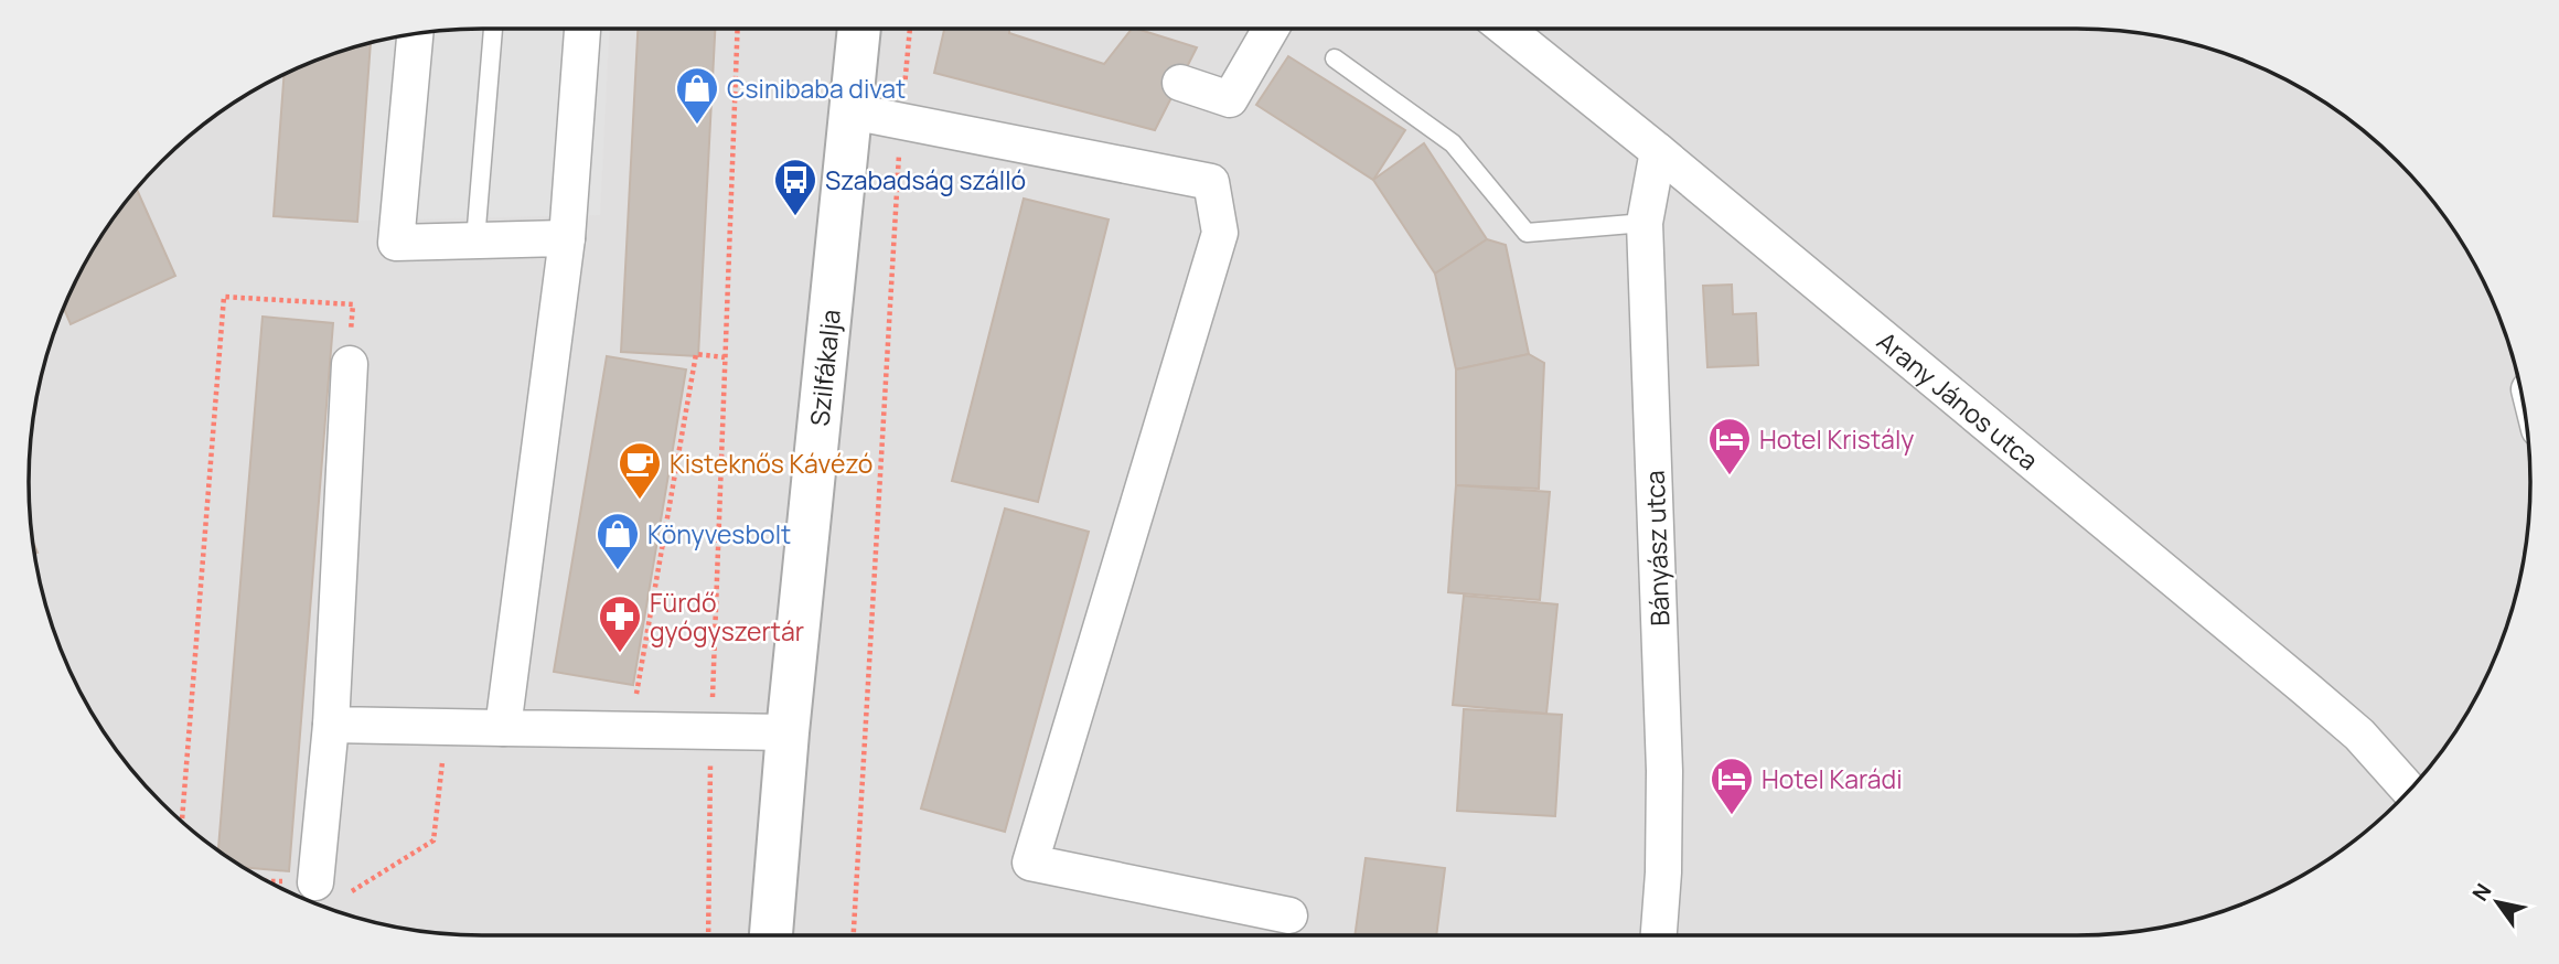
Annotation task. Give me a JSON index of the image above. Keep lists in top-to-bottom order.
{
  "streets": {
    "street": ["Szilfákalja", "Arany János utca", "Bányász utca"]
  },
  "crossings": [
    ["Arany János utca", "Bányász utca"]
  ],
  "places": {
    "shop": ["Csinibaba divat", "Könyvesbolt"],
    "bus stop": ["Szabadság szálló"],
    "hotel": ["Hotel Kristály", "Hotel Karádi"],
    "cafe": ["Kisteknős Kávézó"],
    "pharmacy": ["Fürdő gyógyszertár"]
  },
  "north": "top left"
}
